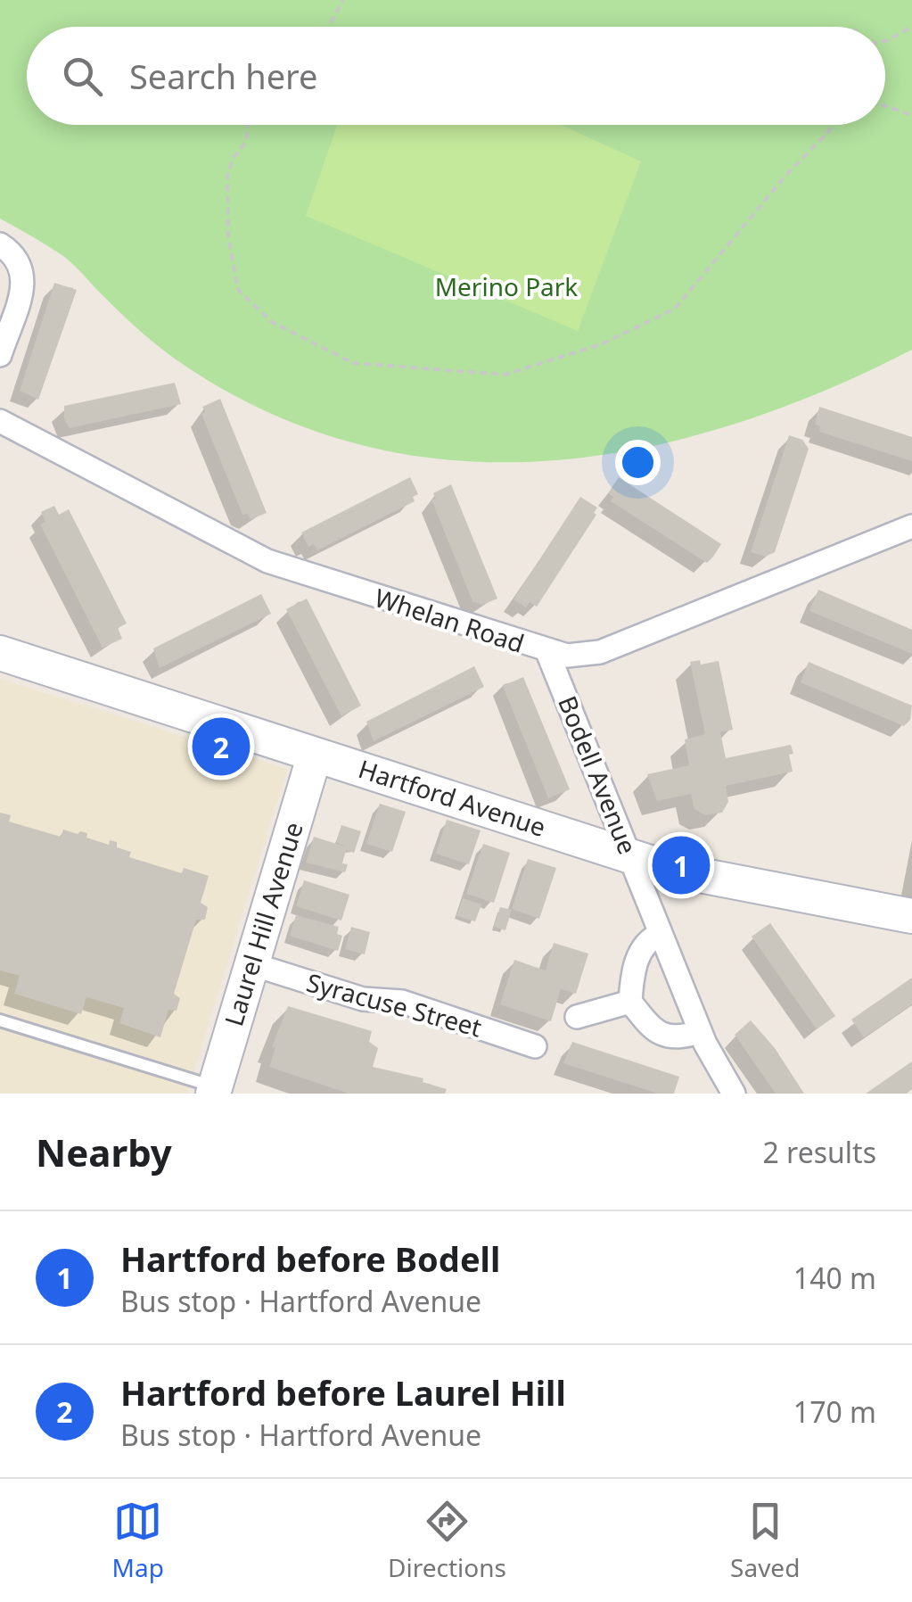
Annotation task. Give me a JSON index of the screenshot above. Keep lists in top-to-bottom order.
{
  "streets": {
    "main road": ["Hartford Avenue", "Laurel Hill Avenue"],
    "street": ["Whelan Road", "Bodell Avenue", "Syracuse Street"]
  },
  "crossings": [
    ["Whelan Road", "Bodell Avenue"],
    ["Bodell Avenue", "Hartford Avenue"],
    ["Hartford Avenue", "Laurel Hill Avenue"],
    ["Laurel Hill Avenue", "Syracuse Street"]
  ],
  "parks": ["Merino Park"],
  "page": {
    "search": "Search here",
    "pins": ["2", "1"],
    "heading": ["Nearby", "2 results"],
    "list": [
      {
        "mark": "1",
        "name": "Hartford before Bodell",
        "note": "Bus stop · Hartford Avenue",
        "value": "140 m"
      },
      {
        "mark": "2",
        "name": "Hartford before Laurel Hill",
        "note": "Bus stop · Hartford Avenue",
        "value": "170 m"
      }
    ],
    "nav": ["Map", "Directions", "Saved"]
  }
}
